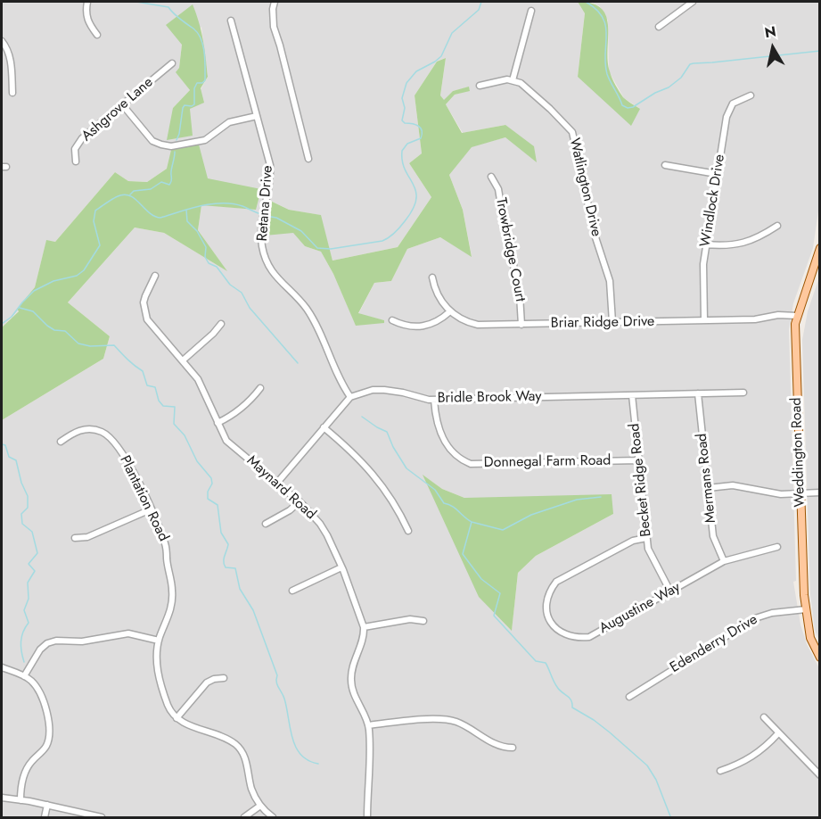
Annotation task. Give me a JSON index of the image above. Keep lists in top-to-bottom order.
{
  "streets": {
    "main road": ["Weddington Road"],
    "street": [
      "Ashgrove Lane",
      "Watlington Drive",
      "Windlock Drive",
      "Retana Drive",
      "Trowbridge Court",
      "Briar Ridge Drive",
      "Bridle Brook Way",
      "Donnegal Farm Road",
      "Mermans Road",
      "Becket Ridge Road",
      "Maynard Road",
      "Plantation Road",
      "Augustine Way",
      "Edenderry Drive"
    ]
  },
  "crossings": [
    ["Watlington Drive", "Briar Ridge Drive"],
    ["Windlock Drive", "Briar Ridge Drive"],
    ["Retana Drive", "Bridle Brook Way"],
    ["Trowbridge Court", "Briar Ridge Drive"],
    ["Briar Ridge Drive", "Weddington Road"],
    ["Bridle Brook Way", "Donnegal Farm Road"],
    ["Bridle Brook Way", "Mermans Road"],
    ["Bridle Brook Way", "Becket Ridge Road"],
    ["Weddington Road", "Edenderry Drive"],
    ["Donnegal Farm Road", "Becket Ridge Road"],
    ["Mermans Road", "Augustine Way"],
    ["Becket Ridge Road", "Augustine Way"]
  ],
  "north": "top"
}
